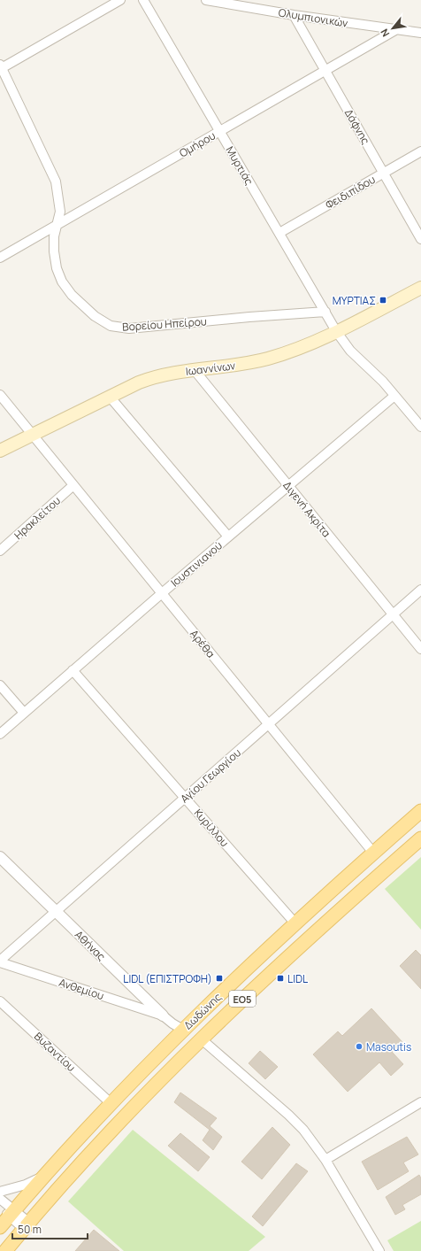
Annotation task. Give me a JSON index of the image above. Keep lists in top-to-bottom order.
{
  "streets": {
    "main road": ["Ιωαννίνων", "ΕΟ5", "Δωδώνης"],
    "street": [
      "Ολυμπιονικών",
      "Δάφνης",
      "Ομήρου",
      "Μυρτιάς",
      "Φειδιπίδου",
      "Βορείου Ηπείρου",
      "Διγενή Ακρίτα",
      "Ηρακλείτου",
      "Ιουστινιανού",
      "Αρέθα",
      "Αγίου Γεωργίου",
      "Κυρίλλου",
      "Αθήνας",
      "Ανθεμίου",
      "Βυζαντίου"
    ]
  },
  "crossings": [
    ["Ολυμπιονικών", "Δάφνης"],
    ["Ολυμπιονικών", "Ομήρου"],
    ["Δάφνης", "Ομήρου"],
    ["Δάφνης", "Φειδιπίδου"],
    ["Ομήρου", "Μυρτιάς"],
    ["Ομήρου", "Βορείου Ηπείρου"],
    ["Μυρτιάς", "Φειδιπίδου"],
    ["Μυρτιάς", "Βορείου Ηπείρου"],
    ["Μυρτιάς", "Ιωαννίνων"],
    ["Μυρτιάς", "Ιουστινιανού"],
    ["Ιωαννίνων", "Διγενή Ακρίτα"],
    ["Ιωαννίνων", "Αρέθα"],
    ["Διγενή Ακρίτα", "Ιουστινιανού"],
    ["Διγενή Ακρίτα", "Αγίου Γεωργίου"],
    ["Ηρακλείτου", "Αρέθα"],
    ["Ιουστινιανού", "Αρέθα"],
    ["Ιουστινιανού", "Κυρίλλου"],
    ["Αρέθα", "Αγίου Γεωργίου"],
    ["Αρέθα", "Δωδώνης"],
    ["Αγίου Γεωργίου", "Κυρίλλου"],
    ["Αγίου Γεωργίου", "Αθήνας"],
    ["Αγίου Γεωργίου", "Ανθεμίου"],
    ["Κυρίλλου", "Δωδώνης"],
    ["Αθήνας", "Ανθεμίου"],
    ["Αθήνας", "Δωδώνης"],
    ["Δωδώνης", "Βυζαντίου"]
  ],
  "places": {
    "transit": ["ΜΥΡΤΙΑΣ", "LIDL (ΕΠΙΣΤΡΟΦΗ)", "LIDL"],
    "other": ["Masoutis"]
  },
  "scale_bar": "50 m",
  "north": "bottom left"
}
